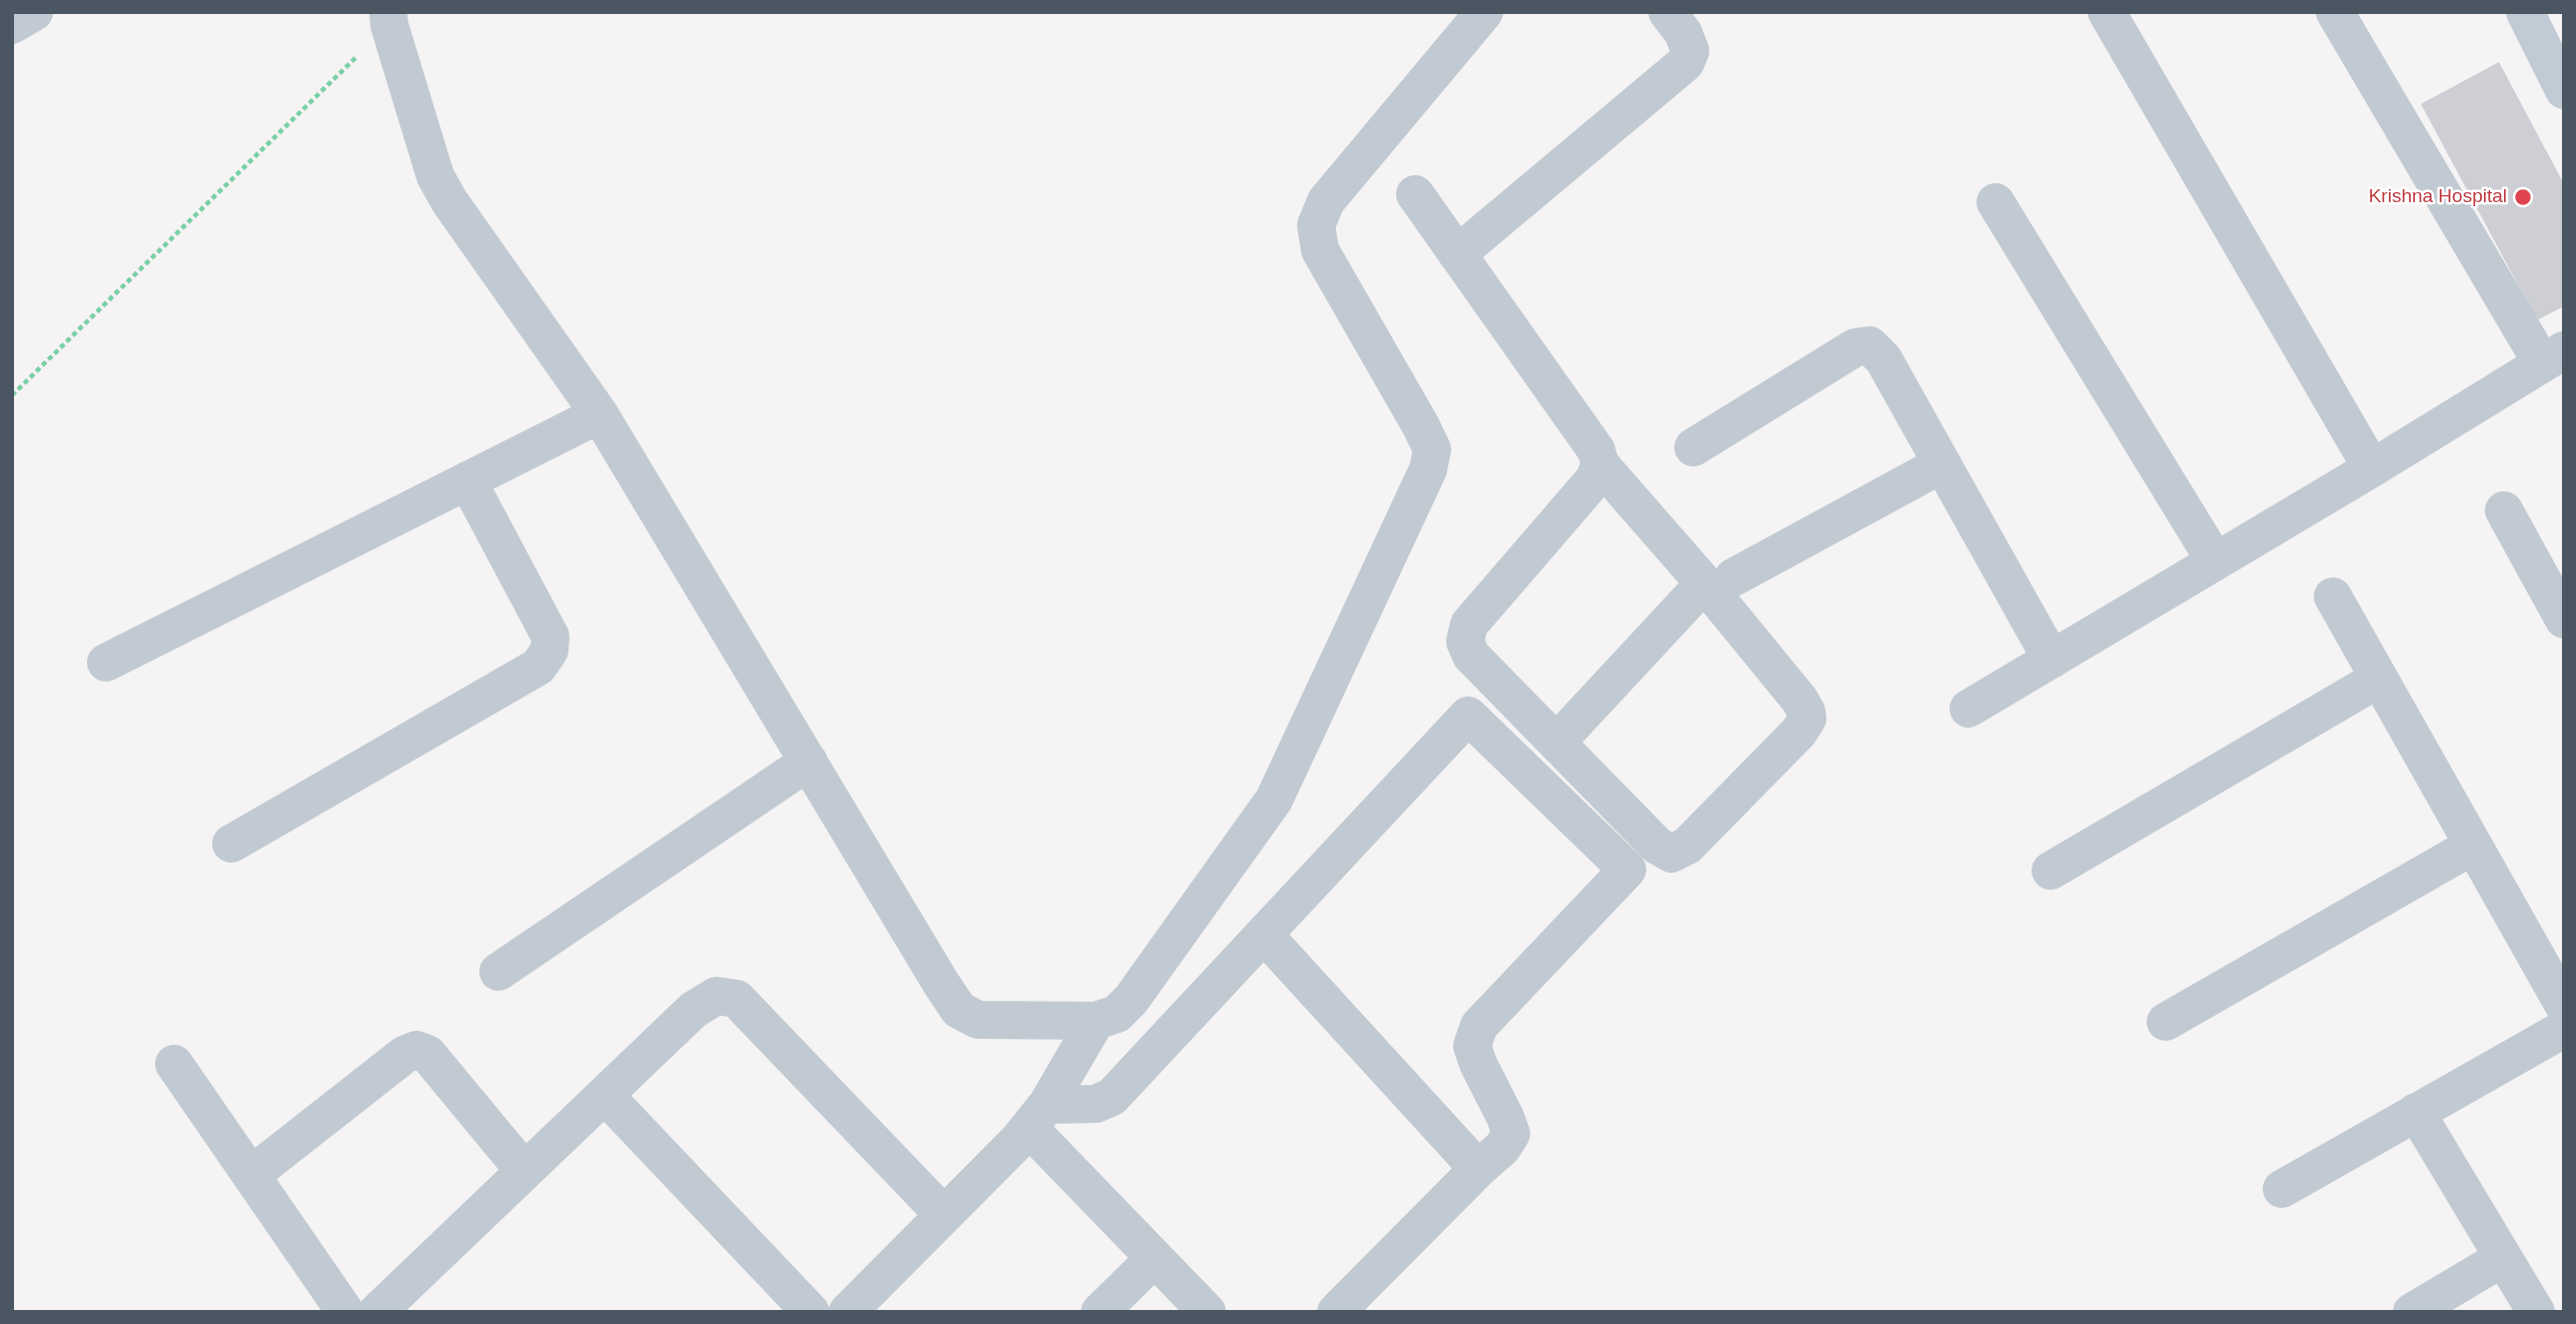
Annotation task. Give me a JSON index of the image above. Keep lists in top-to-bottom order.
{
  "places": ["Krishna Hospital"]
}
